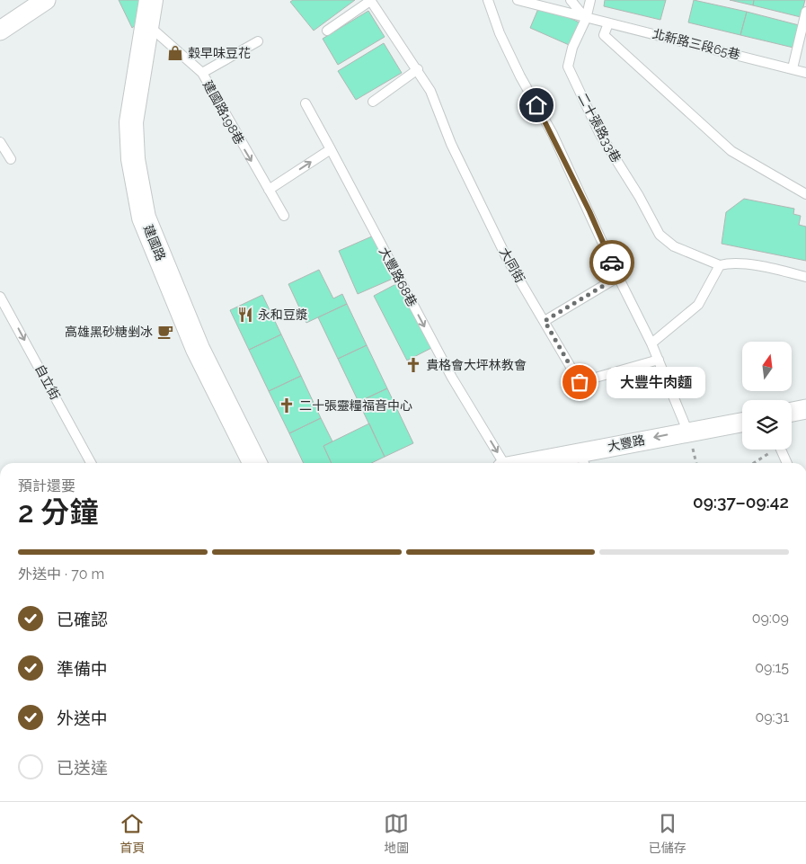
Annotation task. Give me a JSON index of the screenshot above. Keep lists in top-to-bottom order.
{
  "streets": {
    "street": ["建國路", "大豐路"],
    "lane": [
      "北新路三段65巷",
      "建國路198巷",
      "二十張路33巷",
      "大同街",
      "大豐路68巷",
      "自立街"
    ]
  },
  "crossings": [
    ["北新路三段65巷", "二十張路33巷"],
    ["建國路198巷", "建國路"]
  ],
  "one_way": [
    "建國路198巷",
    "大豐路68巷",
    "自立街",
    "大豐路"
  ],
  "places": {
    "shop": ["穀早味豆花"],
    "restaurant": ["永和豆漿"],
    "cafe": ["高雄黑砂糖剉冰"],
    "church": ["貴格會大坪林教會", "二十張靈糧福音中心"],
    "other": ["大豐牛肉麵"]
  },
  "north": "top",
  "page": {
    "bubble": "大豐牛肉麵",
    "heading": ["2 分鐘", "預計還要", "09:37–09:42"],
    "bar": "外送中 · 70 m",
    "list": [
      ["已確認", "09:09"],
      ["準備中", "09:15"],
      ["外送中", "09:31"],
      "已送達"
    ],
    "tabs": ["首頁", "地圖", "已儲存"]
  }
}
